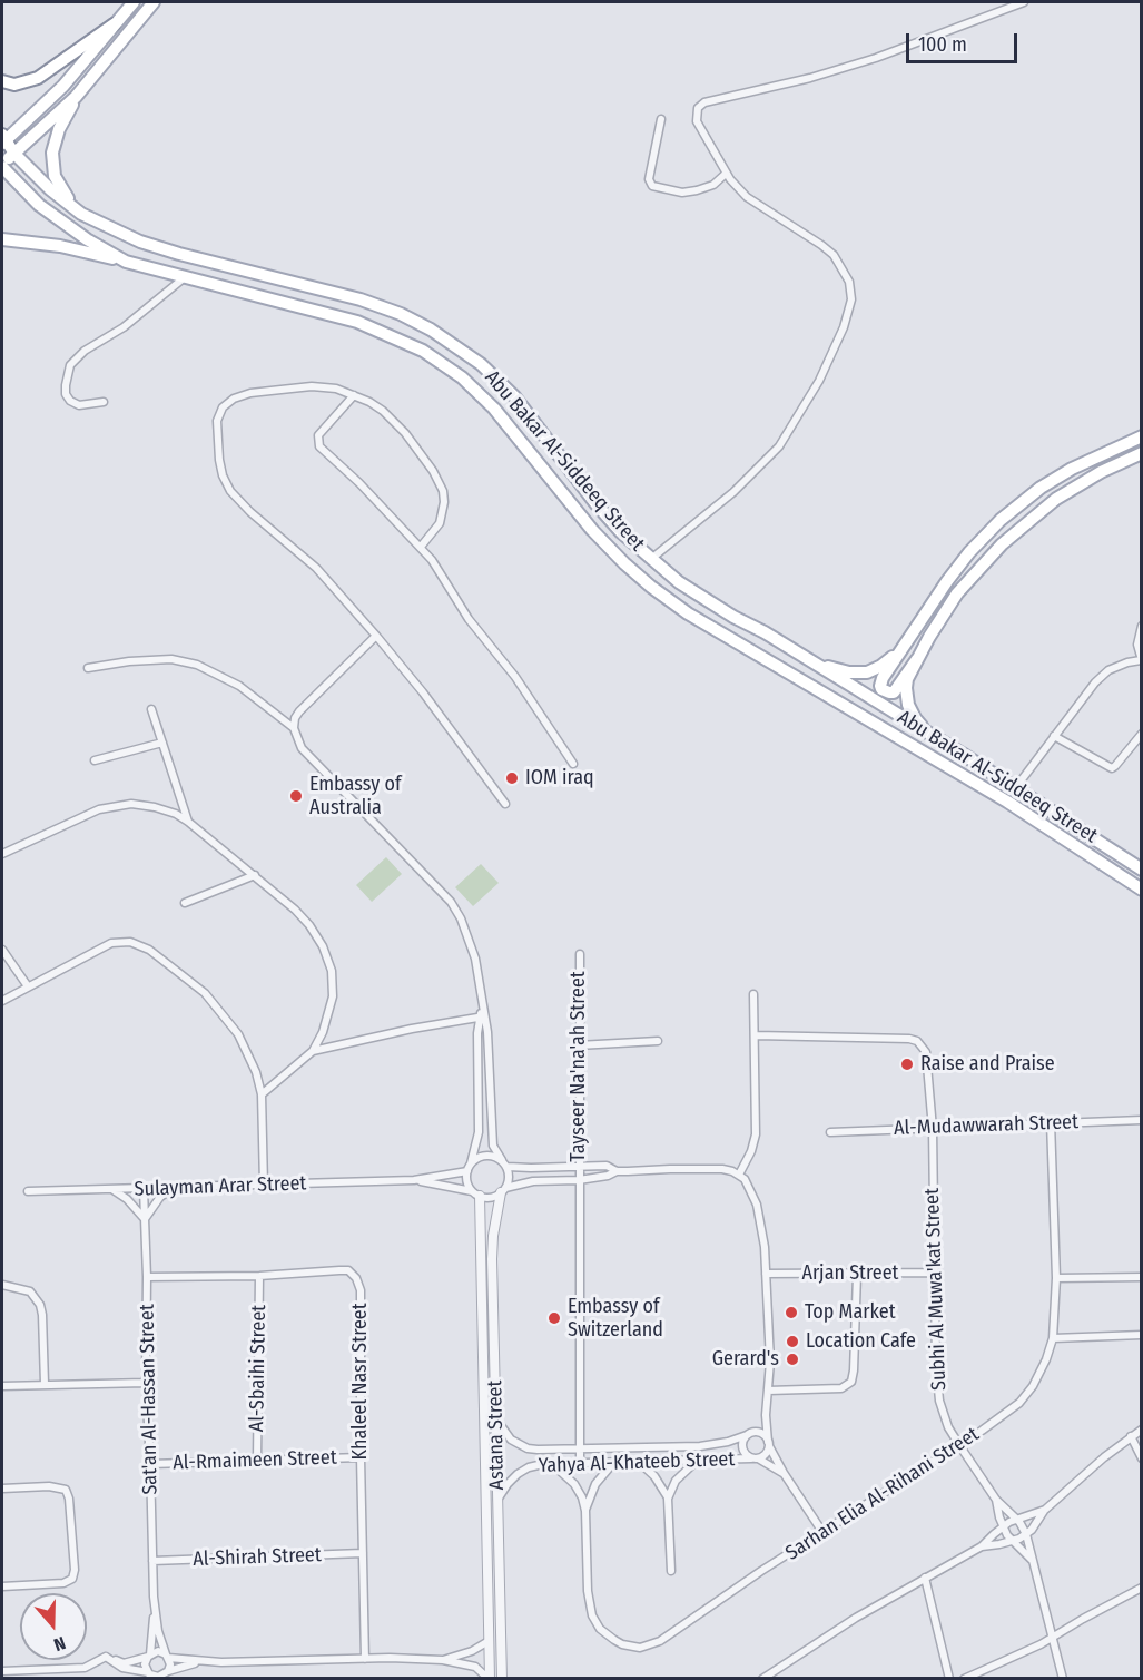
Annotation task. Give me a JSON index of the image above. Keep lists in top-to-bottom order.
{
  "streets": {
    "main road": ["Abu Bakar Al-Siddeeq Street"],
    "street": [
      "Tayseer Na'na'ah Street",
      "Al-Mudawwarah Street",
      "Sulayman Arar Street",
      "Arjan Street",
      "Subhi Al Muwa'kat Street",
      "Al-Sbaihi Street",
      "Khaleel Nasr Street",
      "Sat'an Al-Hassan Street",
      "Astana Street",
      "Al-Rmaimeen Street",
      "Yahya Al-Khateeb Street",
      "Sarhan Elia Al-Rihani Street",
      "Al-Shirah Street"
    ]
  },
  "crossings": [
    ["Tayseer Na'na'ah Street", "Yahya Al-Khateeb Street"],
    ["Al-Mudawwarah Street", "Subhi Al Muwa'kat Street"],
    ["Al-Mudawwarah Street", "Sarhan Elia Al-Rihani Street"],
    ["Sulayman Arar Street", "Sat'an Al-Hassan Street"],
    ["Sulayman Arar Street", "Astana Street"],
    ["Arjan Street", "Subhi Al Muwa'kat Street"],
    ["Subhi Al Muwa'kat Street", "Sarhan Elia Al-Rihani Street"],
    ["Al-Sbaihi Street", "Khaleel Nasr Street"],
    ["Al-Sbaihi Street", "Al-Rmaimeen Street"],
    ["Khaleel Nasr Street", "Sat'an Al-Hassan Street"],
    ["Khaleel Nasr Street", "Al-Rmaimeen Street"],
    ["Khaleel Nasr Street", "Al-Shirah Street"],
    ["Sat'an Al-Hassan Street", "Al-Rmaimeen Street"],
    ["Sat'an Al-Hassan Street", "Al-Shirah Street"],
    ["Astana Street", "Yahya Al-Khateeb Street"],
    ["Yahya Al-Khateeb Street", "Sarhan Elia Al-Rihani Street"]
  ],
  "places": [
    "IOM iraq",
    "Embassy of Australia",
    "Raise and Praise",
    "Top Market",
    "Embassy of Switzerland",
    "Location Cafe",
    "Gerard's"
  ],
  "scale_bar": "100 m",
  "north": "bottom"
}
